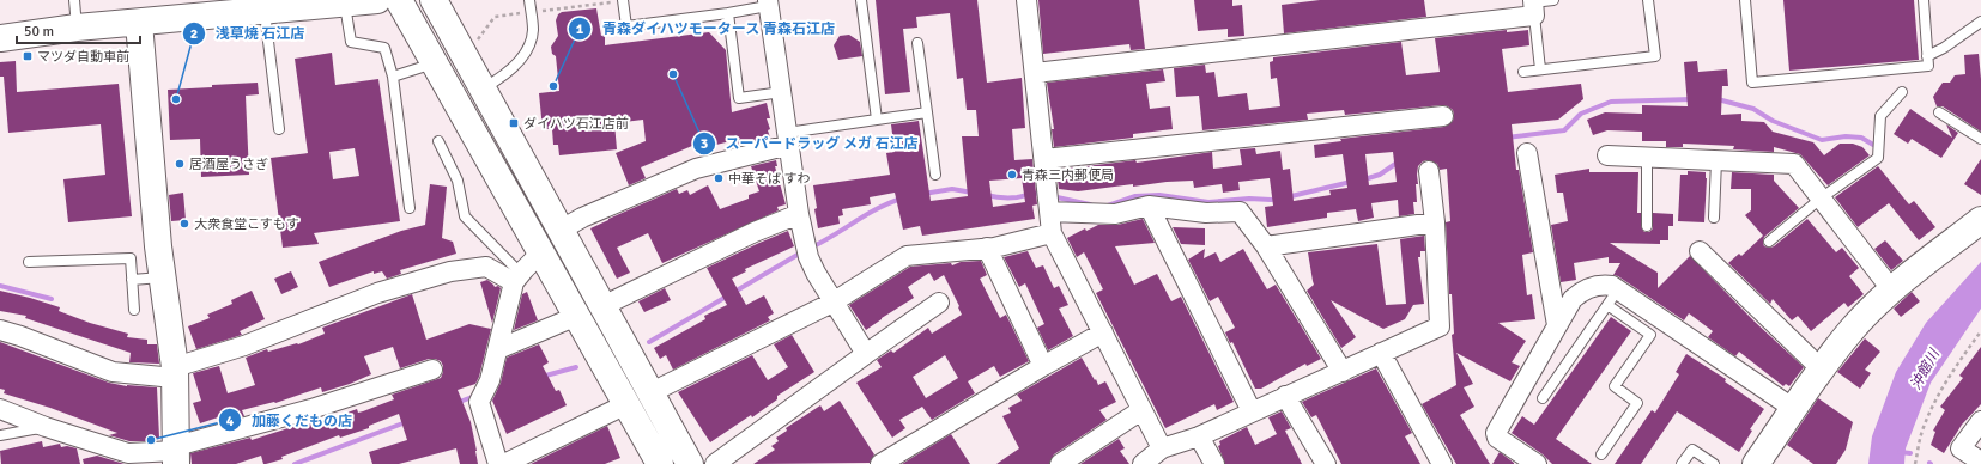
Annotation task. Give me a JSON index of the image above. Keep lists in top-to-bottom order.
{
  "water": ["沖館川"],
  "places": {
    "transit": ["マツダ自動車前", "ダイハツ石江店前"],
    "other": [
      "スーパードラッグ メガ 石江店",
      "青森ダイハツモータース 青森石江店",
      "浅草焼 石江店",
      "居酒屋うさぎ",
      "青森三内郵便局",
      "中華そば すわ",
      "大衆食堂こすもす",
      "加藤くだもの店"
    ]
  },
  "scale_bar": "50 m"
}
